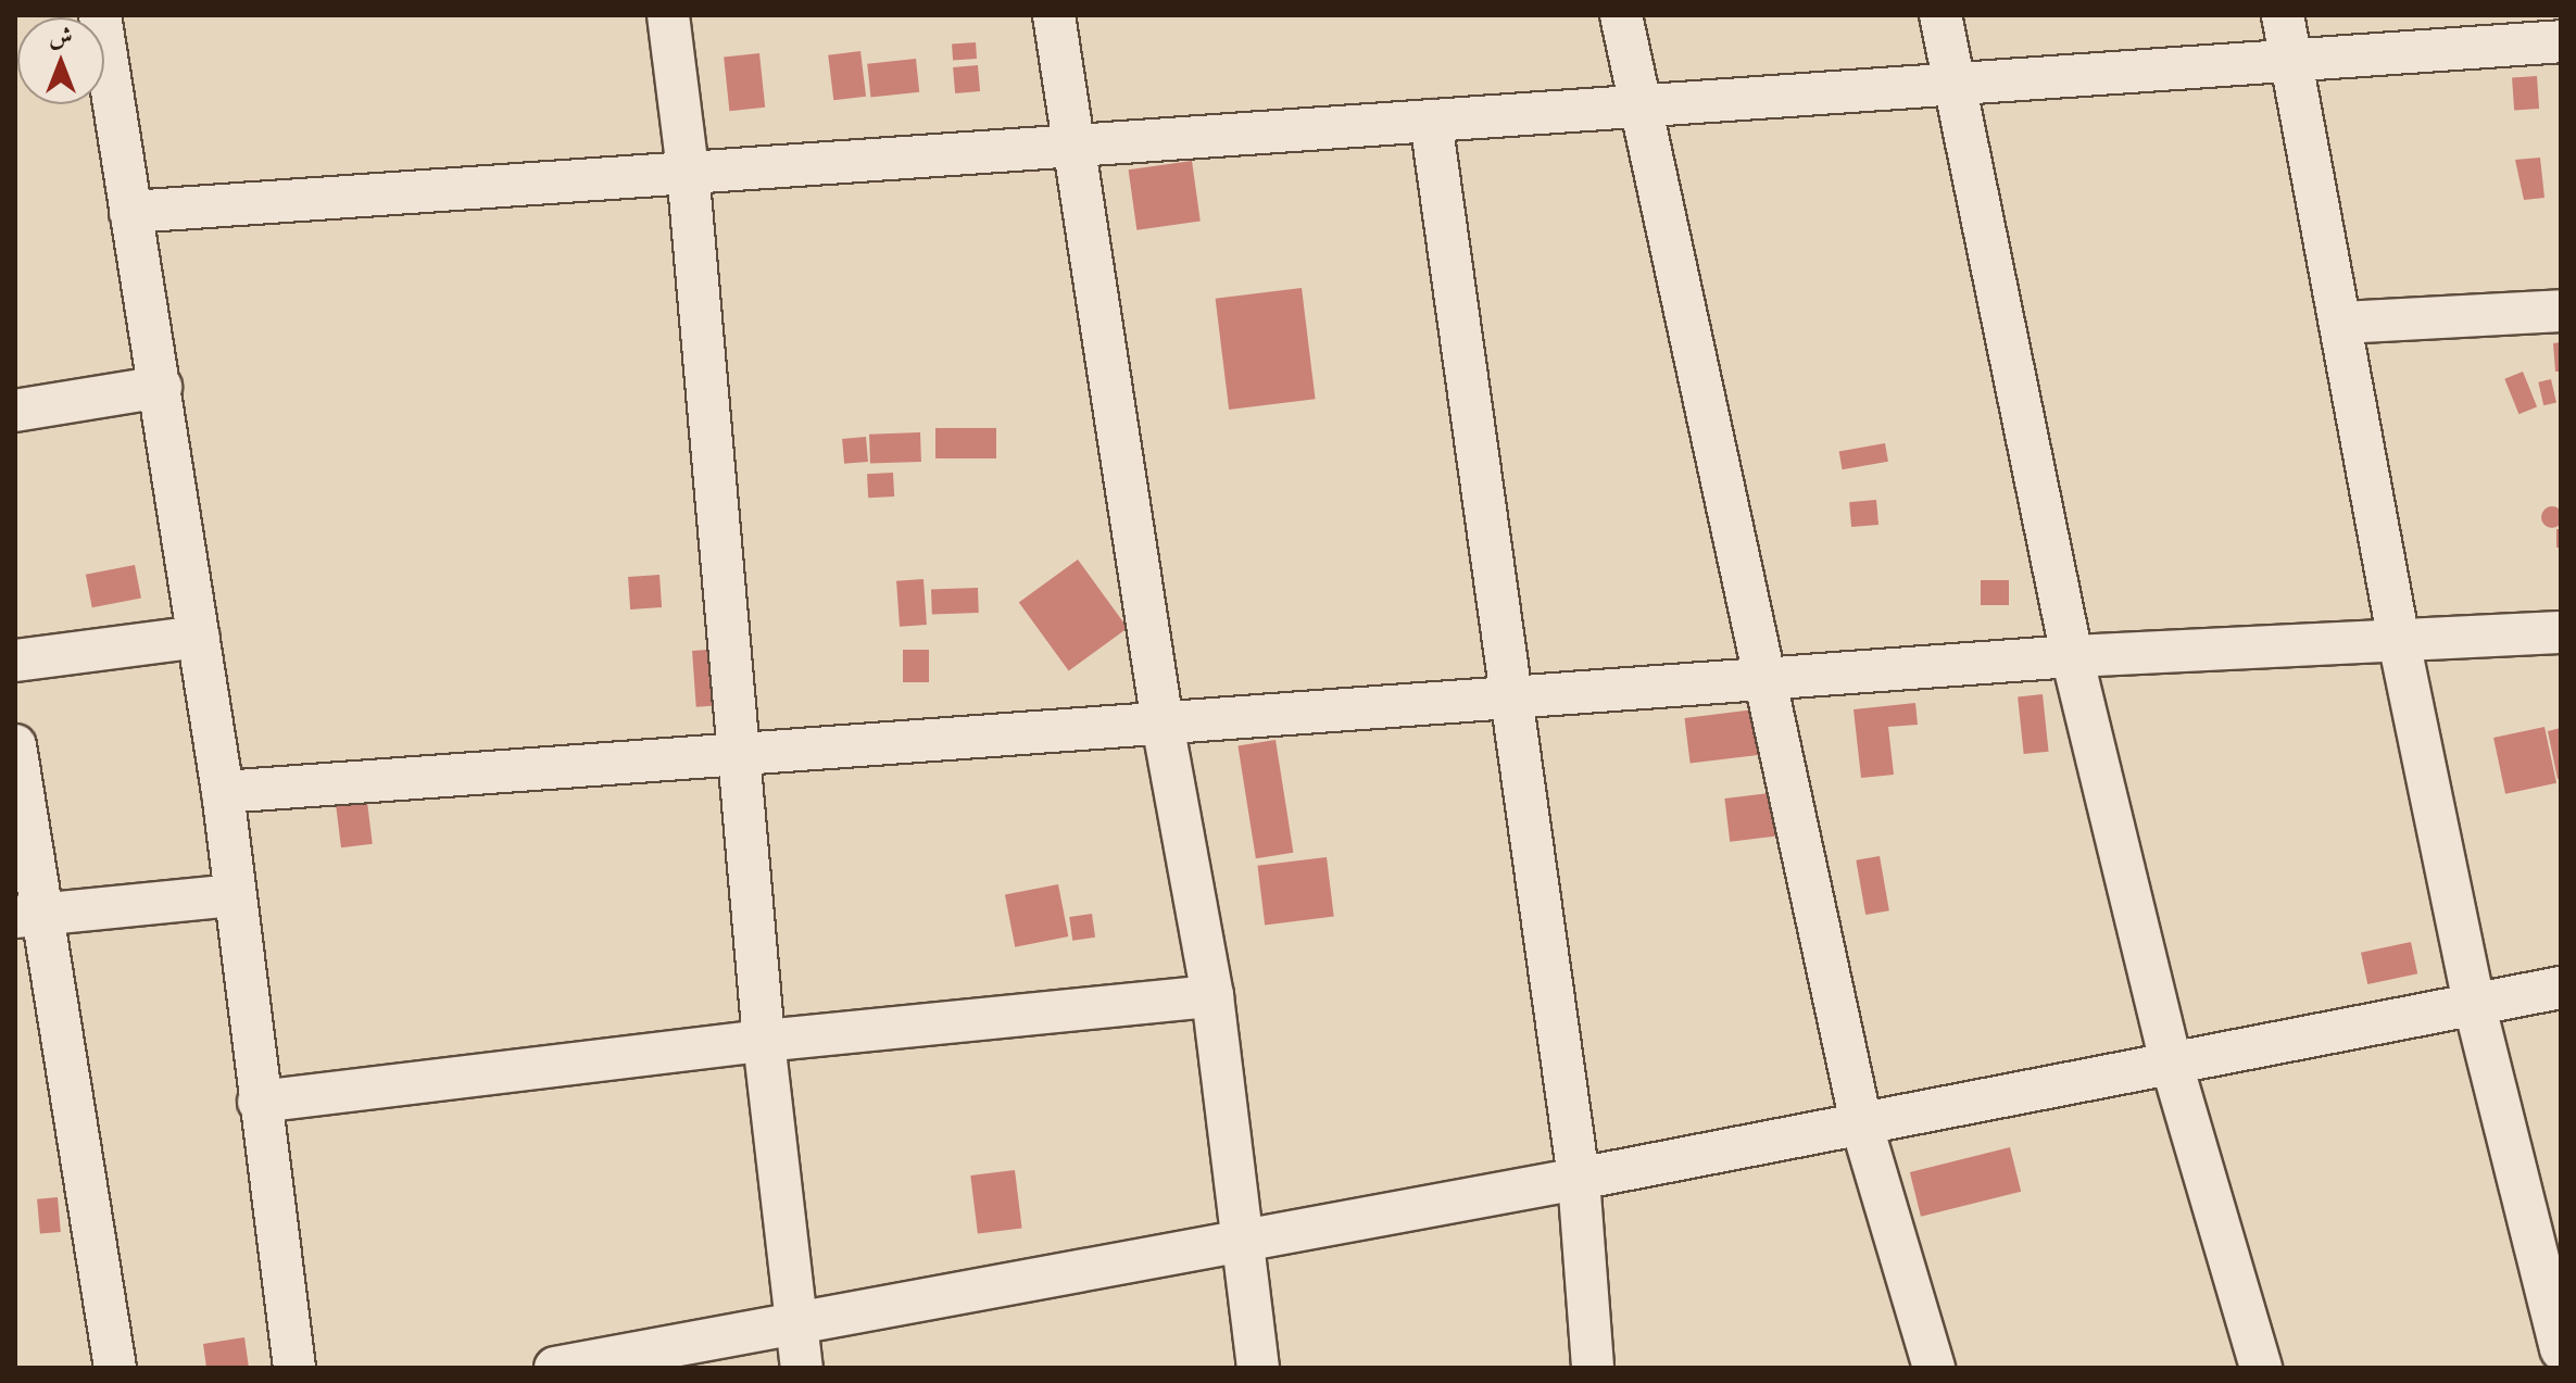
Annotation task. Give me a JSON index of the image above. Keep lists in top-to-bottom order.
{
  "north": "top"
}
